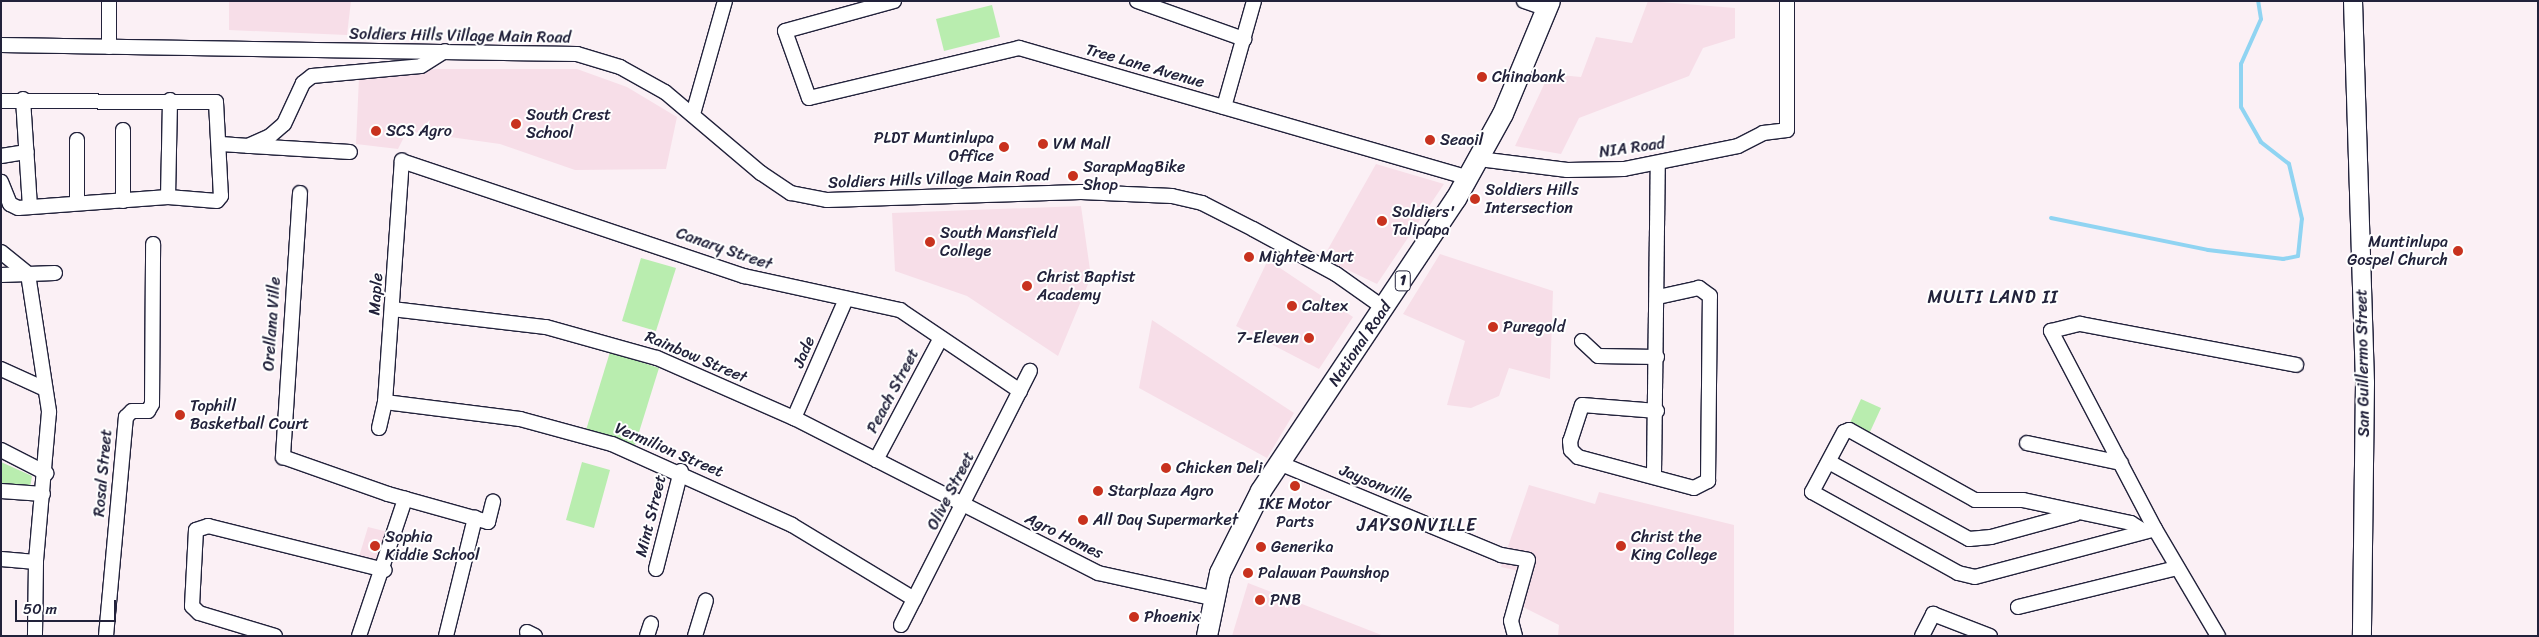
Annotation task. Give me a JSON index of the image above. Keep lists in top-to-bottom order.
{
  "streets": {
    "highway": ["1", "National Road"],
    "main road": ["San Guillermo Street"],
    "street": [
      "Soldiers Hills Village Main Road",
      "Tree Lane Avenue",
      "NIA Road",
      "Canary Street",
      "Maple",
      "Orellana Ville",
      "Jade",
      "Rainbow Street",
      "Peach Street",
      "Vermilion Street",
      "Rosal Street",
      "Jaysonville",
      "Olive Street",
      "Mint Street",
      "Agro Homes"
    ]
  },
  "crossings": [
    ["Soldiers Hills Village Main Road", "National Road"],
    ["Tree Lane Avenue", "National Road"],
    ["NIA Road", "National Road"],
    ["Canary Street", "Maple"],
    ["Canary Street", "Jade"],
    ["Canary Street", "Peach Street"],
    ["Canary Street", "Olive Street"],
    ["Maple", "Rainbow Street"],
    ["Maple", "Vermilion Street"],
    ["National Road", "Jaysonville"],
    ["National Road", "Agro Homes"],
    ["Jade", "Rainbow Street"],
    ["Rainbow Street", "Peach Street"],
    ["Rainbow Street", "Olive Street"],
    ["Rainbow Street", "Agro Homes"],
    ["Vermilion Street", "Olive Street"],
    ["Vermilion Street", "Mint Street"],
    ["Olive Street", "Agro Homes"]
  ],
  "districts": ["MULTI LAND II", "JAYSONVILLE"],
  "places": [
    "Chinabank",
    "South Crest School",
    "SCS Agro",
    "Seaoil",
    "VM Mall",
    "PLDT Muntinlupa Office",
    "SarapMagBike Shop",
    "Soldiers Hills Intersection",
    "Soldiers' Talipapa",
    "South Mansfield College",
    "Muntinlupa Gospel Church",
    "Mightee Mart",
    "Christ Baptist Academy",
    "Caltex",
    "Puregold",
    "7-Eleven",
    "Tophill Basketball Court",
    "Chicken Deli",
    "IKE Motor Parts",
    "Starplaza Agro",
    "All Day Supermarket",
    "Sophia Kiddie School",
    "Christ the King College",
    "Generika",
    "Palawan Pawnshop",
    "PNB",
    "Phoenix"
  ],
  "scale_bar": "50 m"
}
